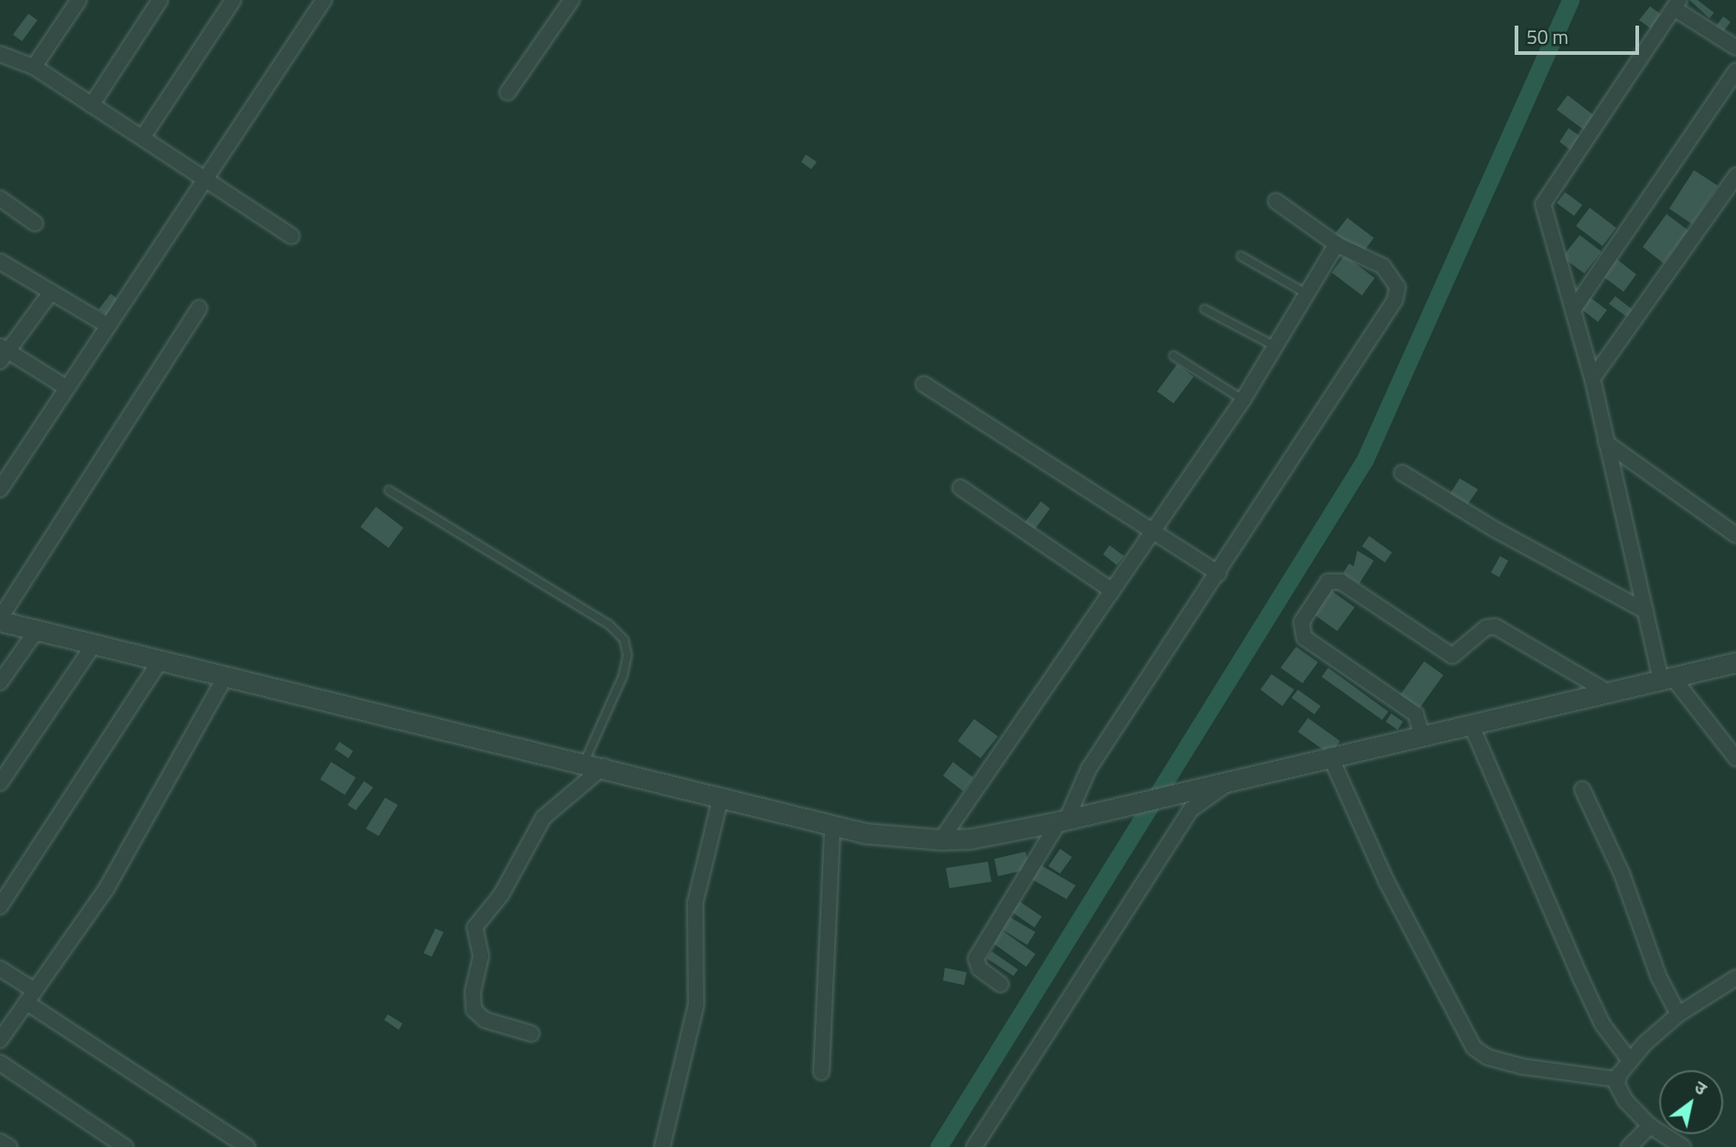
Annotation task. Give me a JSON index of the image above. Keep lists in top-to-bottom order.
{
  "scale_bar": "50 m",
  "north": "top right"
}
